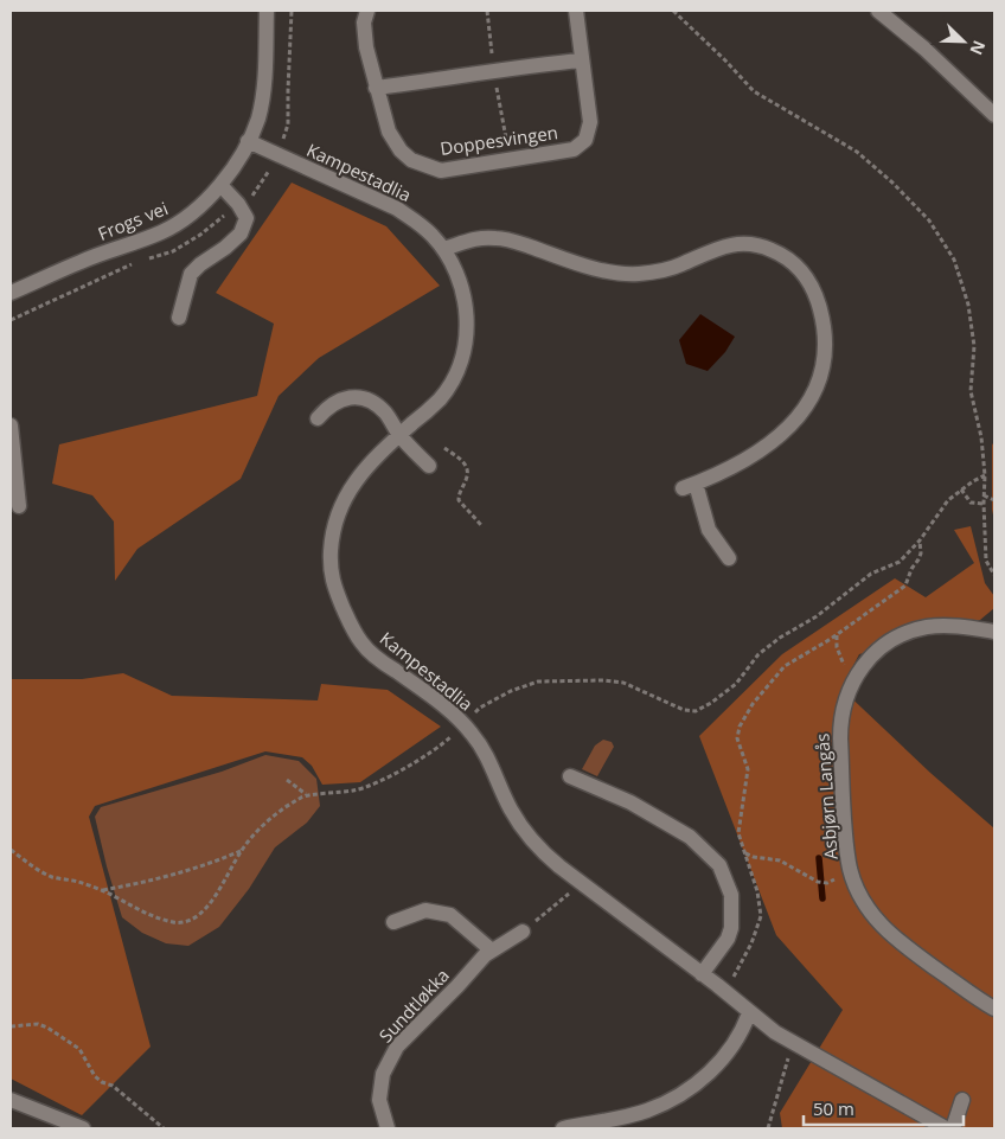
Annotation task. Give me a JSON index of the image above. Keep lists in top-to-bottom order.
{
  "streets": {
    "street": [
      "Doppesvingen",
      "Kampestadlia",
      "Frogs vei",
      "Asbjørn Langås",
      "Sundtløkka"
    ]
  },
  "crossings": [
    ["Kampestadlia", "Frogs vei"]
  ],
  "scale_bar": "50 m",
  "north": "bottom right"
}
